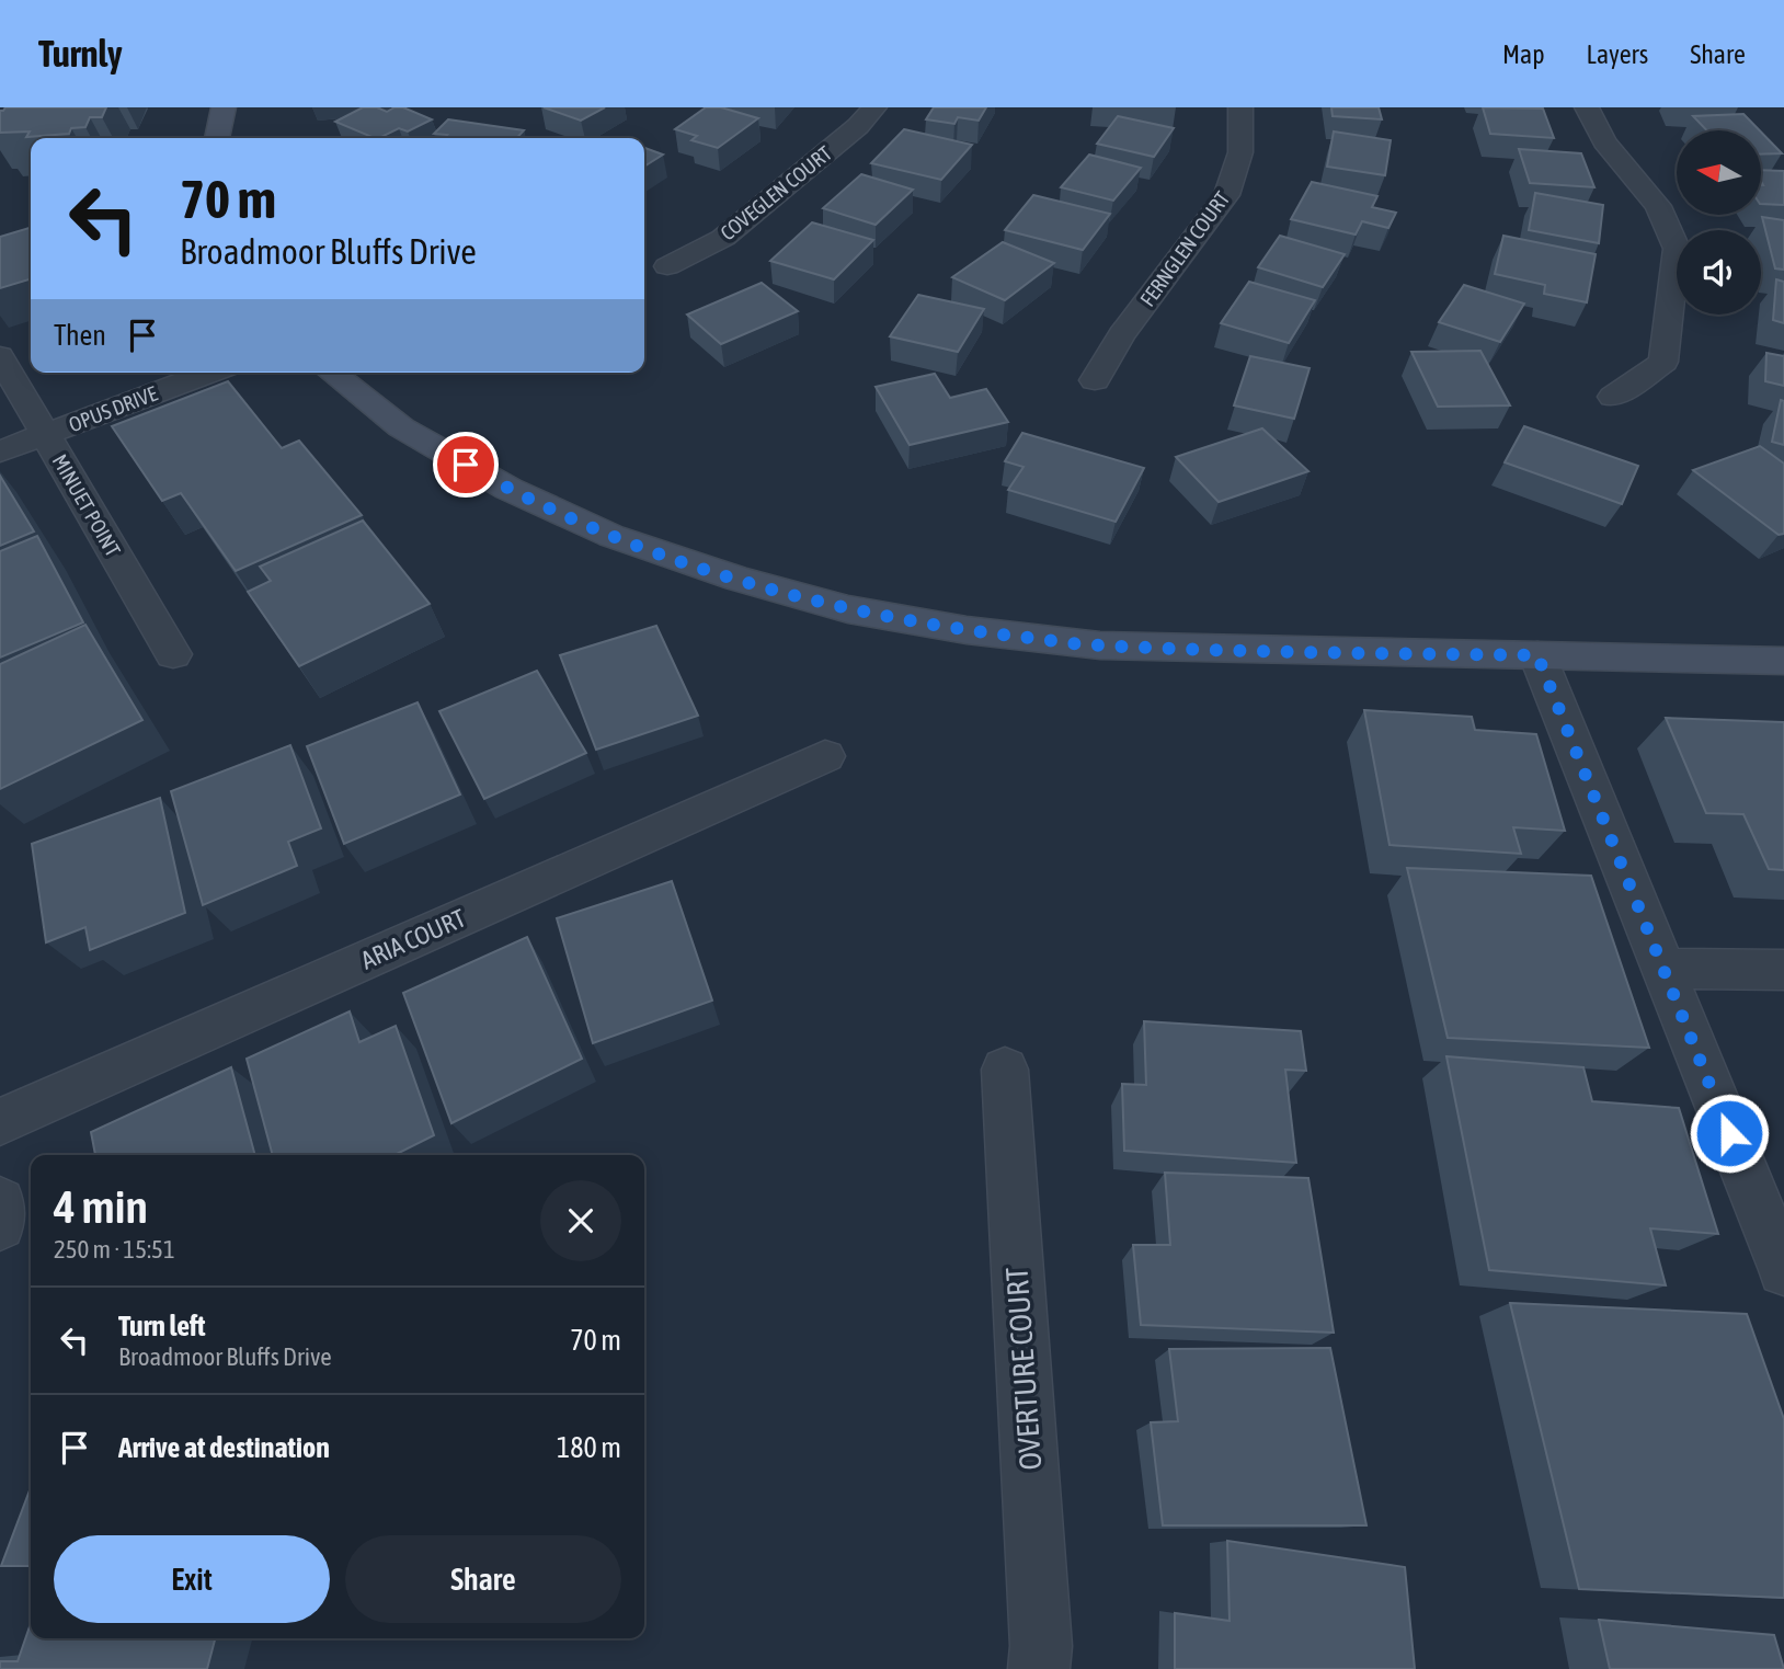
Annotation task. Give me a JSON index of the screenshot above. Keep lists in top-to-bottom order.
{
  "streets": {
    "street": [
      "COVEGLEN COURT",
      "FERNGLEN COURT",
      "OPUS DRIVE",
      "MINUET POINT",
      "ARIA COURT",
      "OVERTURE COURT"
    ]
  },
  "crossings": [
    ["OPUS DRIVE", "MINUET POINT"]
  ],
  "north": "left",
  "page": {
    "header": "Turnly",
    "nav": ["Map", "Layers", "Share"],
    "turn": ["70 m", "Broadmoor Bluffs Drive"],
    "then": "Then",
    "heading": ["4 min", "250 m · 15:51"],
    "list": [
      {
        "name": "Turn left",
        "note": "Broadmoor Bluffs Drive",
        "value": "70 m"
      },
      {
        "name": "Arrive at destination",
        "value": "180 m"
      }
    ],
    "buttons": ["Exit", "Share"]
  }
}
